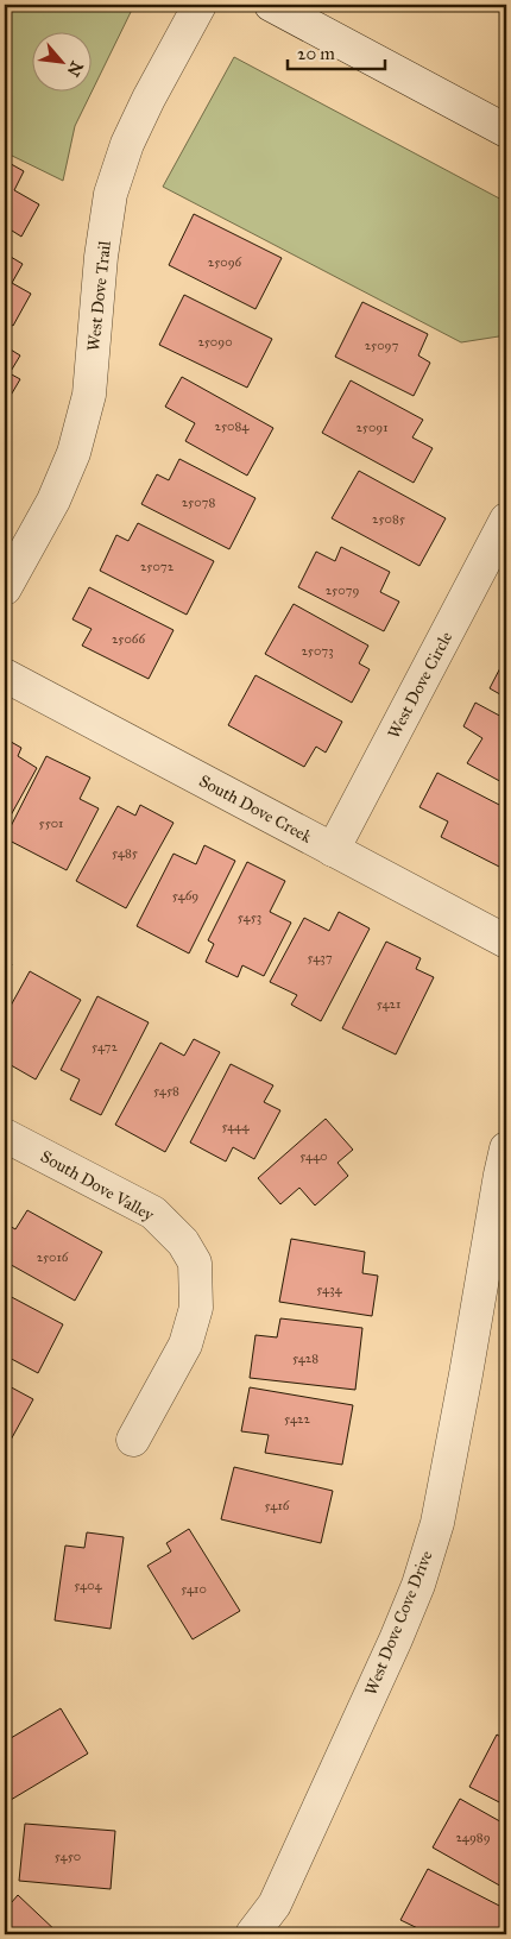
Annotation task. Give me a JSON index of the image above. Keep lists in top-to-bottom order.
{
  "streets": {
    "street": [
      "West Dove Trail",
      "West Dove Circle",
      "South Dove Creek",
      "South Dove Valley",
      "West Dove Cove Drive"
    ]
  },
  "crossings": [
    ["West Dove Circle", "South Dove Creek"]
  ],
  "house_numbers": [
    "25096",
    "25090",
    "25097",
    "25084",
    "25091",
    "25078",
    "25085",
    "25072",
    "25079",
    "25066",
    "25073",
    "5501",
    "5485",
    "5469",
    "5453",
    "5437",
    "5421",
    "5472",
    "5458",
    "5444",
    "5440",
    "25016",
    "5434",
    "5428",
    "5422",
    "5416",
    "5404",
    "5410",
    "24989",
    "5450"
  ],
  "scale_bar": "20 m",
  "north": "bottom right"
}
